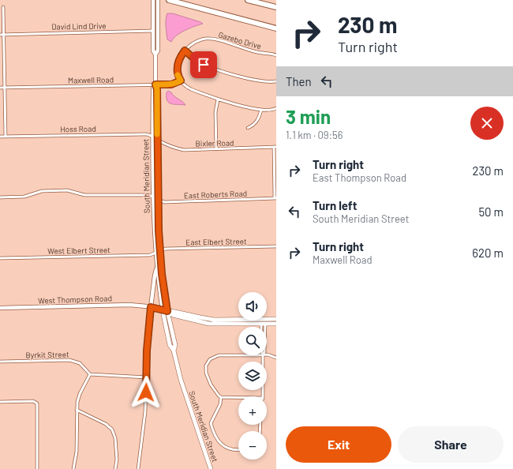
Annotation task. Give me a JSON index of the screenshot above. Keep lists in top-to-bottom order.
{
  "streets": {
    "main road": ["South Meridian Street", "West Thompson Road"],
    "street": [
      "David Lind Drive",
      "Gazebo Drive",
      "Maxwell Road",
      "Hoss Road",
      "Bixler Road",
      "East Roberts Road",
      "East Elbert Street",
      "West Elbert Street",
      "Byrkit Street"
    ]
  },
  "crossings": [
    ["David Lind Drive", "South Meridian Street"],
    ["Maxwell Road", "South Meridian Street"],
    ["Hoss Road", "Bixler Road"],
    ["Hoss Road", "South Meridian Street"],
    ["Bixler Road", "South Meridian Street"],
    ["South Meridian Street", "East Roberts Road"],
    ["South Meridian Street", "East Elbert Street"],
    ["South Meridian Street", "West Elbert Street"],
    ["South Meridian Street", "West Thompson Road"],
    ["East Elbert Street", "West Elbert Street"]
  ],
  "page": {
    "turn": ["230 m", "Turn right"],
    "then": "Then",
    "heading": ["3 min", "1.1 km · 09:56"],
    "list": [
      {
        "name": "Turn right",
        "note": "East Thompson Road",
        "value": "230 m"
      },
      {
        "name": "Turn left",
        "note": "South Meridian Street",
        "value": "50 m"
      },
      {
        "name": "Turn right",
        "note": "Maxwell Road",
        "value": "620 m"
      }
    ],
    "map_buttons": ["+", "−"],
    "buttons": ["Exit", "Share"]
  }
}
